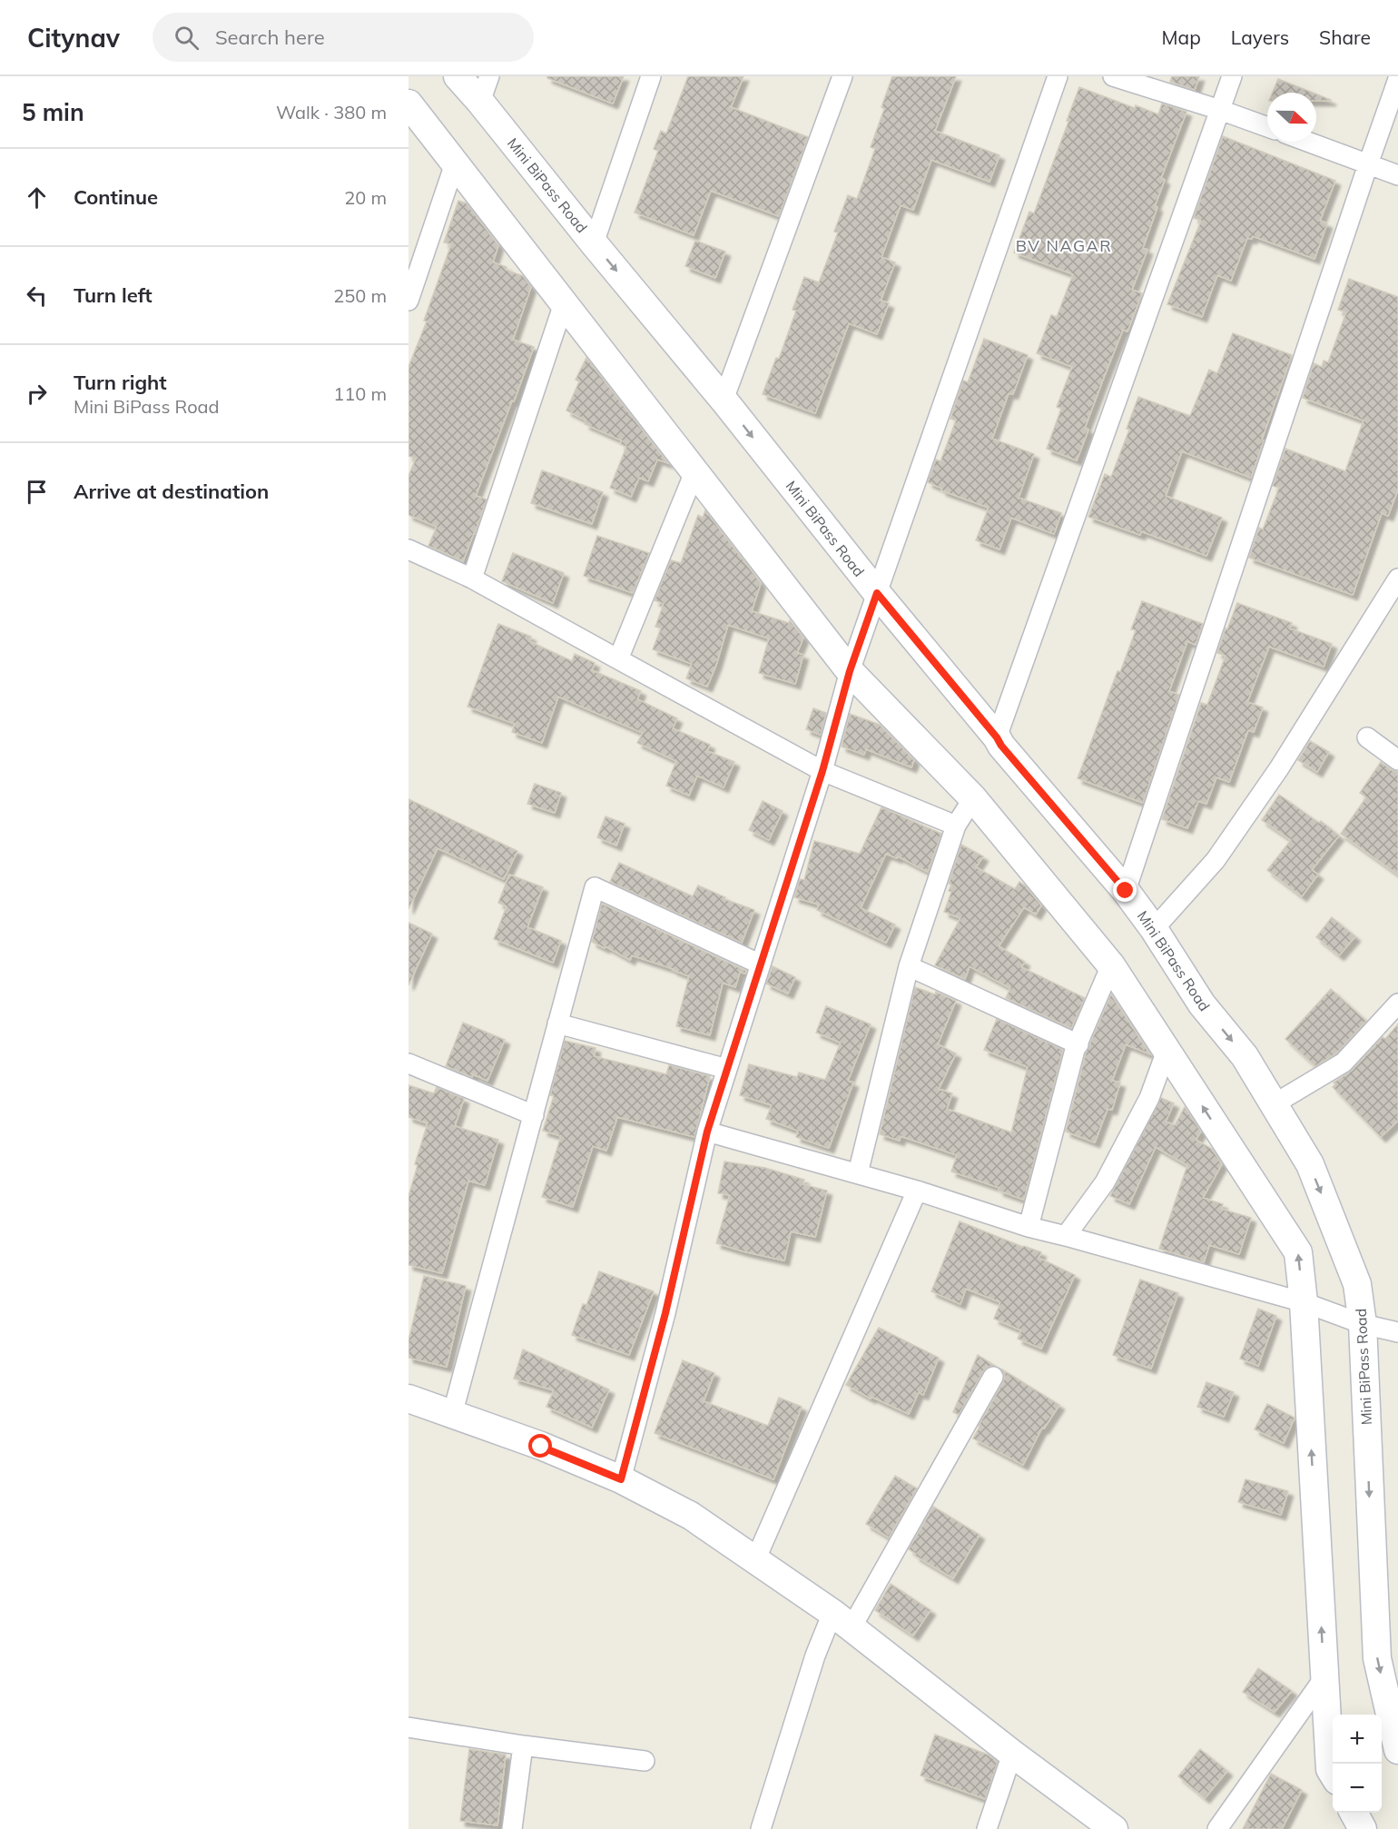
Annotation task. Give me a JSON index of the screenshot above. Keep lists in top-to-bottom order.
{
  "streets": {
    "street": ["Mini BiPass Road"]
  },
  "districts": ["BV NAGAR"],
  "north": "right",
  "page": {
    "header": "Citynav",
    "search": "Search here",
    "nav": ["Map", "Layers", "Share"],
    "heading": ["5 min", "Walk · 380 m"],
    "list": [
      ["Continue", "20 m"],
      ["Turn left", "250 m"],
      ["Turn right", "Mini BiPass Road", "110 m"],
      "Arrive at destination"
    ],
    "map_buttons": ["+", "−"]
  }
}
